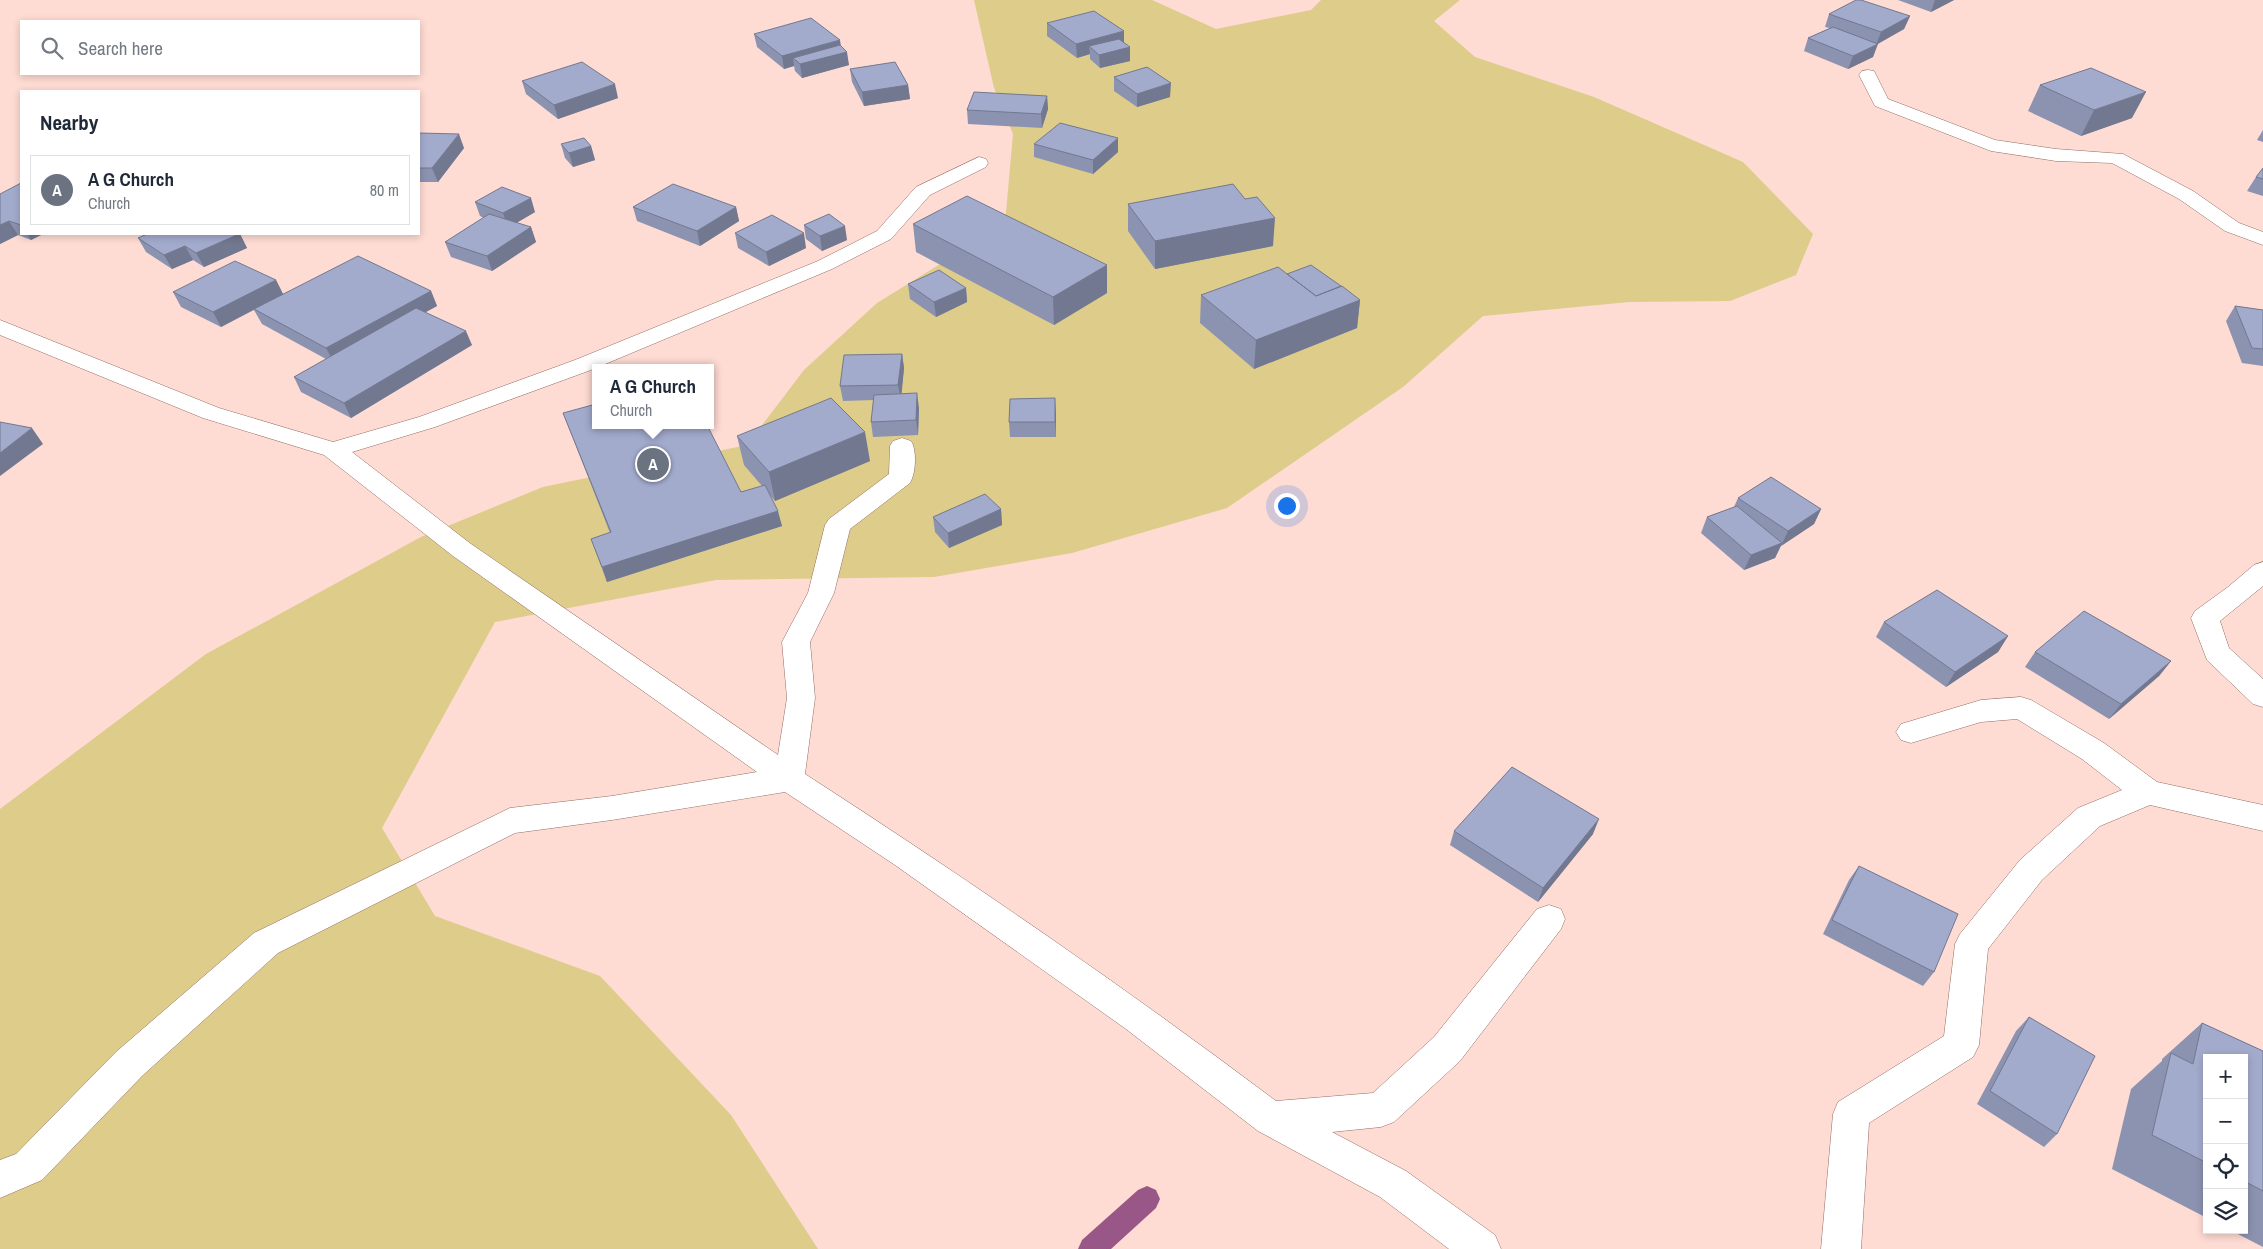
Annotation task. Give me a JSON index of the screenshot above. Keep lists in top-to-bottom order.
{
  "page": {
    "search": "Search here",
    "heading": "Nearby",
    "list": [
      {
        "mark": "A",
        "name": "A G Church",
        "note": "Church",
        "value": "80 m"
      }
    ],
    "popup": ["A G Church", "Church"],
    "pins": "A",
    "map_buttons": ["+", "−"]
  }
}
